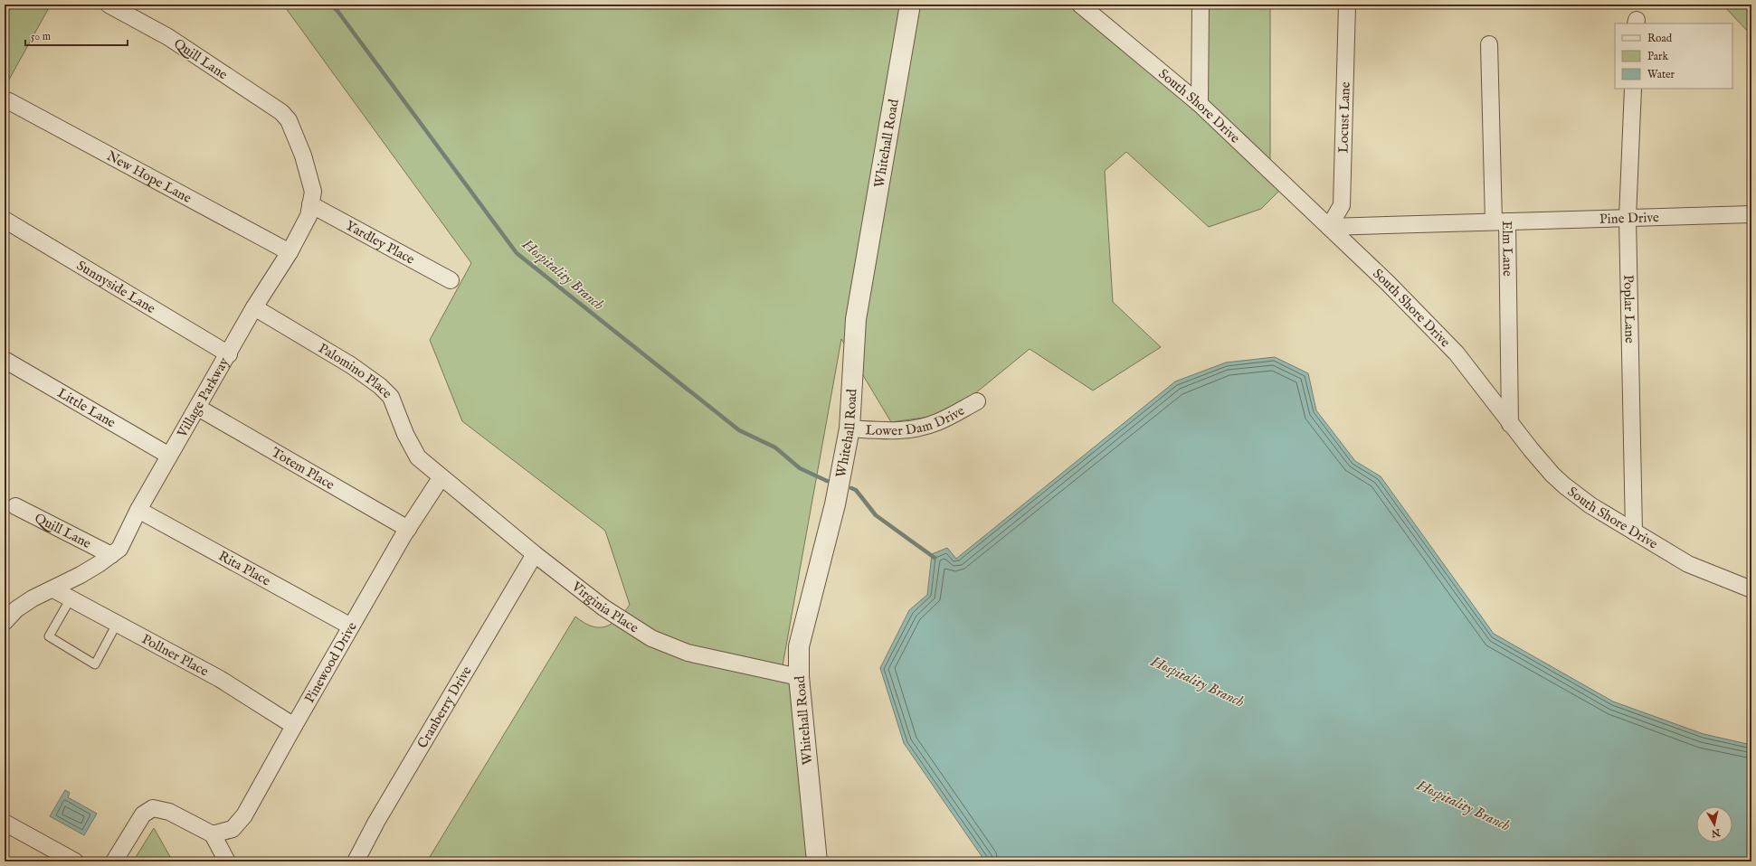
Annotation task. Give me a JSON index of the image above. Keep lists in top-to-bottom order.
{
  "streets": {
    "street": [
      "Quill Lane",
      "South Shore Drive",
      "Locust Lane",
      "Whitehall Road",
      "New Hope Lane",
      "Pine Drive",
      "Yardley Place",
      "Elm Lane",
      "Sunnyside Lane",
      "Poplar Lane",
      "Palomino Place",
      "Village Parkway",
      "Little Lane",
      "Lower Dam Drive",
      "Totem Place",
      "Rita Place",
      "Virginia Place",
      "Pollner Place",
      "Pinewood Drive",
      "Cranberry Drive"
    ]
  },
  "crossings": [
    ["Quill Lane", "Village Parkway"],
    ["South Shore Drive", "Locust Lane"],
    ["South Shore Drive", "Pine Drive"],
    ["South Shore Drive", "Elm Lane"],
    ["South Shore Drive", "Poplar Lane"],
    ["Locust Lane", "Pine Drive"],
    ["Whitehall Road", "Lower Dam Drive"],
    ["Whitehall Road", "Virginia Place"],
    ["New Hope Lane", "Village Parkway"],
    ["Pine Drive", "Elm Lane"],
    ["Pine Drive", "Poplar Lane"],
    ["Yardley Place", "Village Parkway"],
    ["Sunnyside Lane", "Village Parkway"],
    ["Palomino Place", "Village Parkway"],
    ["Palomino Place", "Virginia Place"],
    ["Palomino Place", "Pinewood Drive"],
    ["Village Parkway", "Little Lane"],
    ["Village Parkway", "Totem Place"],
    ["Village Parkway", "Rita Place"],
    ["Village Parkway", "Pollner Place"],
    ["Totem Place", "Pinewood Drive"],
    ["Rita Place", "Pinewood Drive"],
    ["Virginia Place", "Pinewood Drive"],
    ["Virginia Place", "Cranberry Drive"],
    ["Pollner Place", "Pinewood Drive"]
  ],
  "water": ["Hospitality Branch"],
  "legend": ["Road", "Park", "Water"],
  "scale_bar": "50 m",
  "north": "bottom"
}
